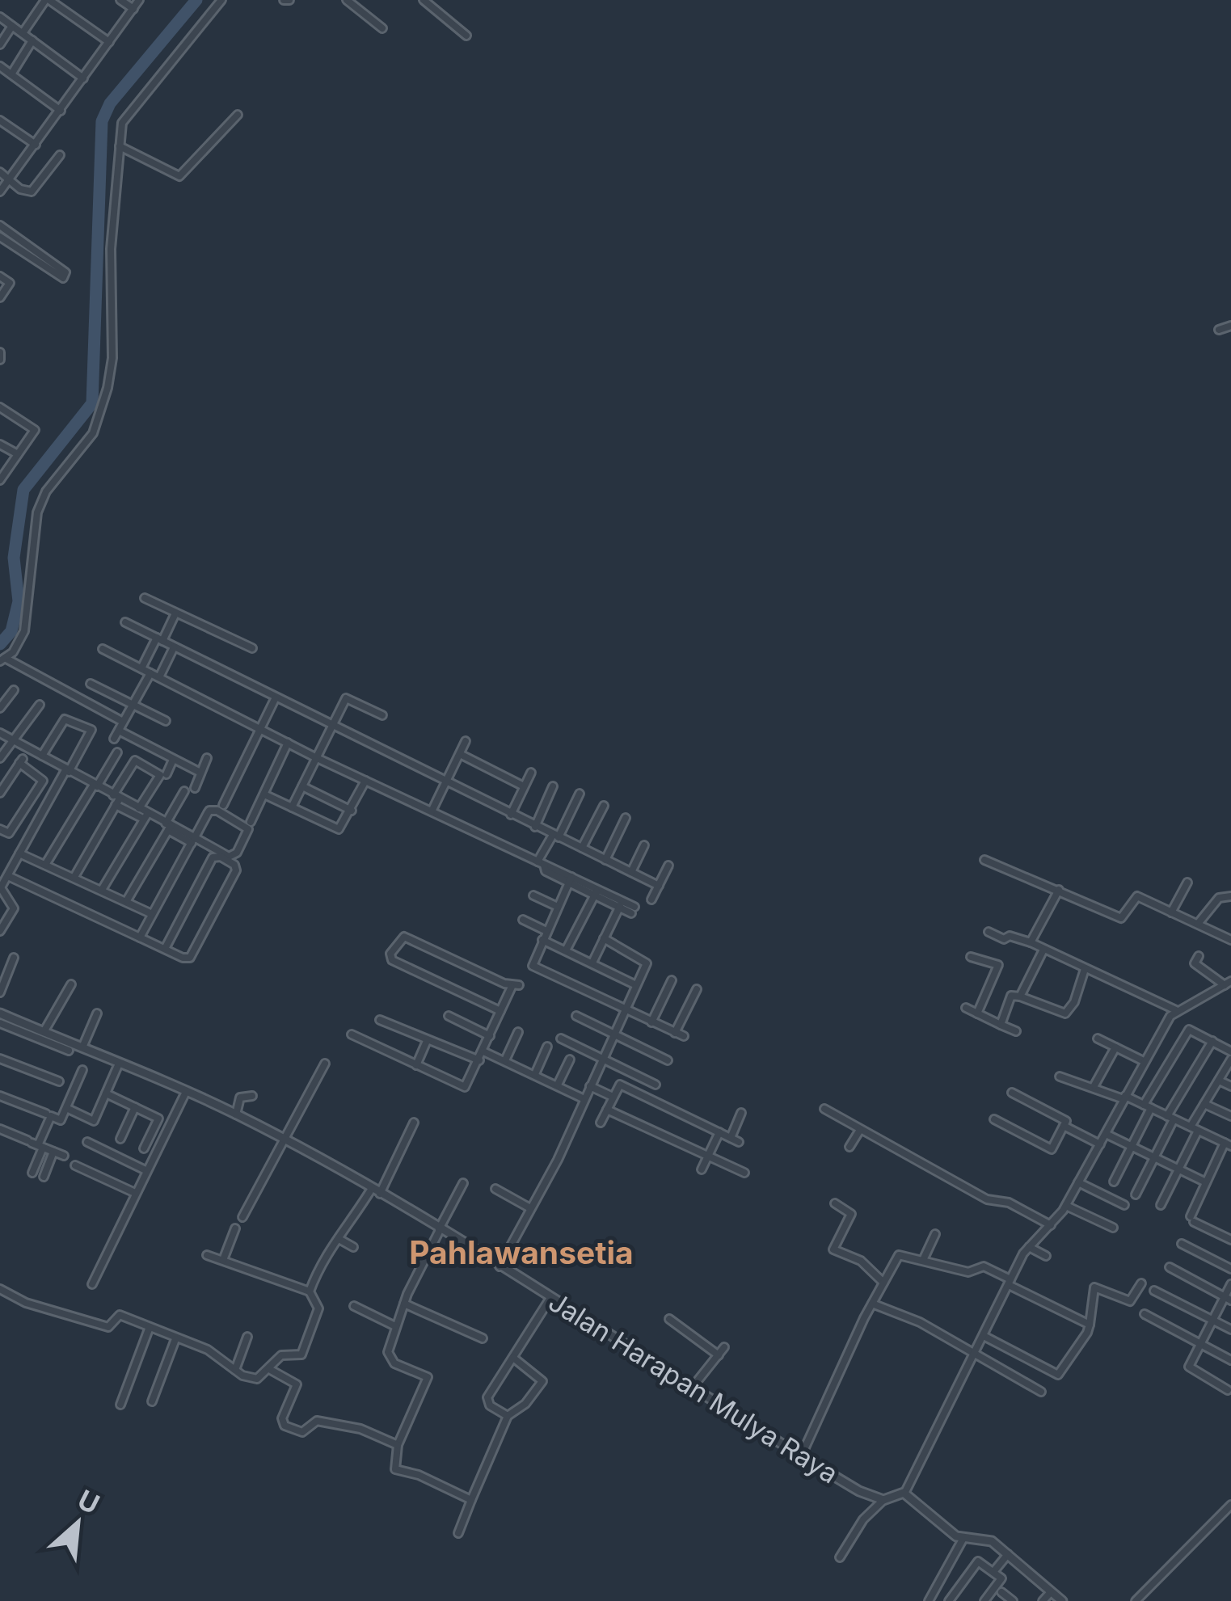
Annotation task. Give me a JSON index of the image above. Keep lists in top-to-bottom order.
{
  "streets": {
    "street": ["Jalan Harapan Mulya Raya"]
  },
  "districts": ["Pahlawansetia"],
  "north": "top right"
}
